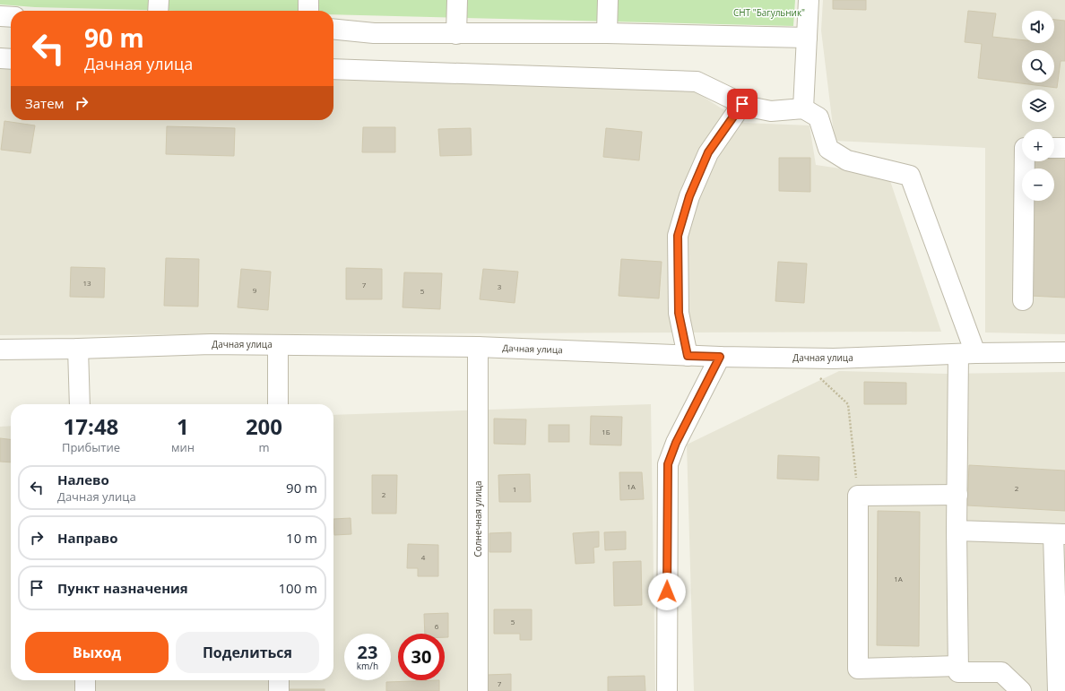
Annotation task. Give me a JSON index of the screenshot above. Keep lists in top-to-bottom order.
{
  "streets": {
    "street": ["Дачная улица", "Солнечная улица"]
  },
  "crossings": [
    ["Дачная улица", "Солнечная улица"]
  ],
  "parks": ["СНТ \"Багульник\""],
  "house_numbers": [
    "13",
    "7",
    "3",
    "9",
    "5",
    "1Б",
    "1А",
    "2",
    "1",
    "2",
    "4",
    "1А",
    "5",
    "6",
    "7"
  ],
  "page": {
    "map_buttons": ["+", "−"],
    "turn": ["90 m", "Дачная улица"],
    "then": "Затем",
    "eta": [
      "17:48",
      "Прибытие",
      "1",
      "мин",
      "200",
      "m"
    ],
    "list": [
      {
        "name": "Налево",
        "note": "Дачная улица",
        "value": "90 m"
      },
      {
        "name": "Направо",
        "value": "10 m"
      },
      {
        "name": "Пункт назначения",
        "value": "100 m"
      }
    ],
    "buttons": ["Выход", "Поделиться"],
    "speed": "23 km/h",
    "limit": "30"
  }
}
